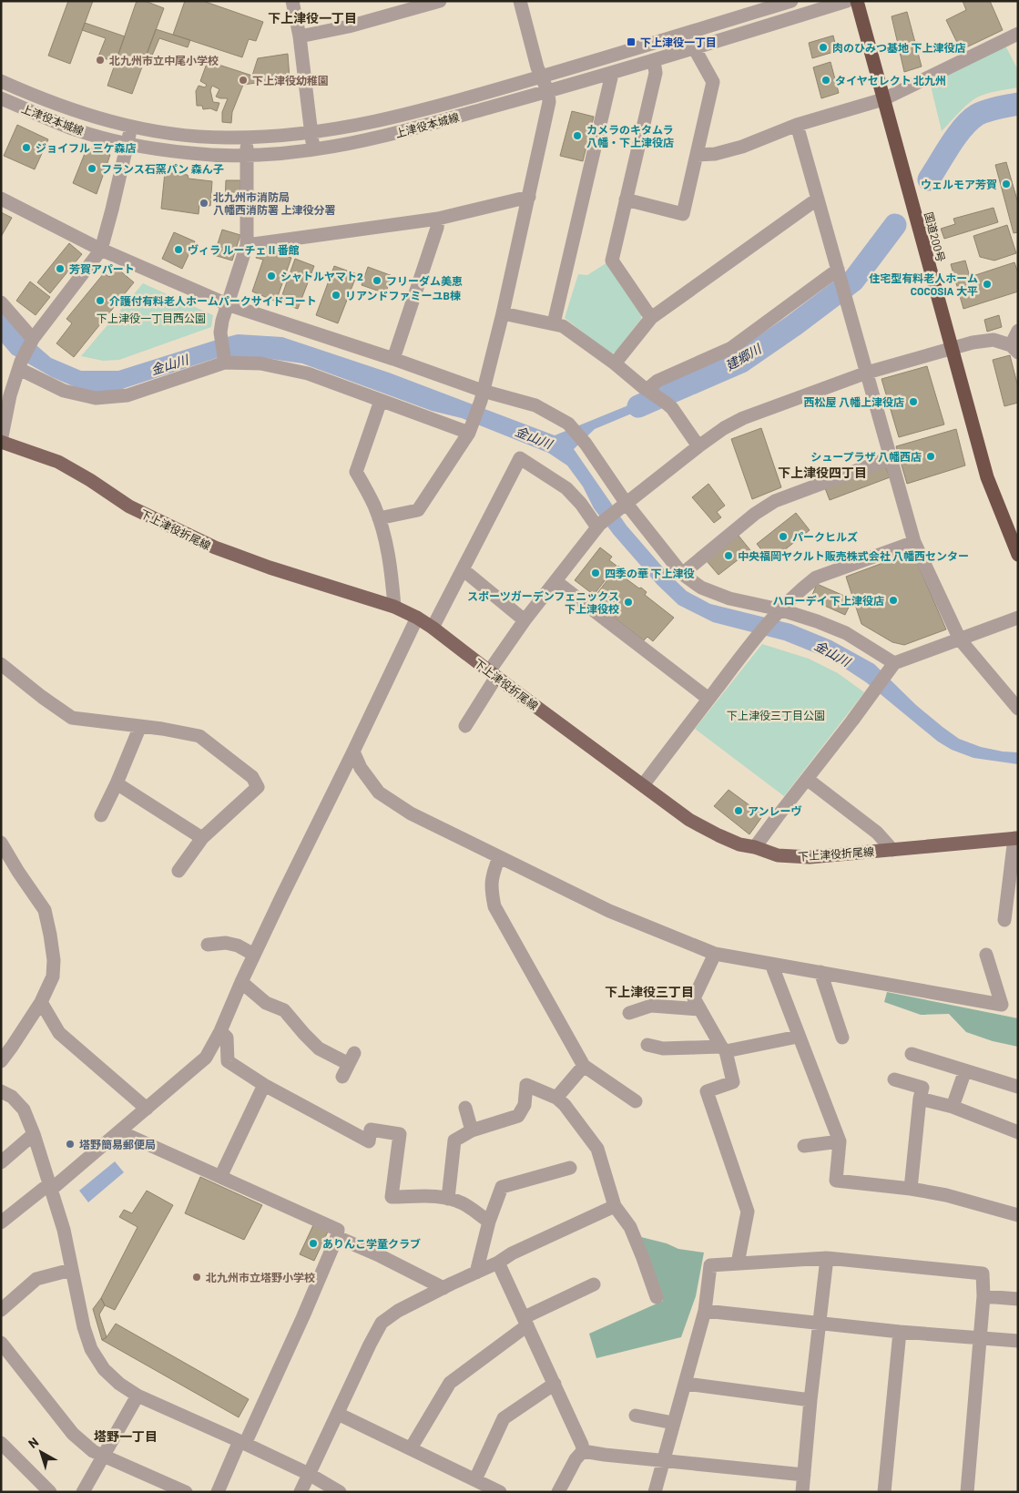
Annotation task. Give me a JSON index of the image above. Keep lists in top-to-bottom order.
{
  "streets": {
    "highway": ["国道200号"],
    "main road": ["下上津役折尾線"],
    "street": ["上津役本城線"]
  },
  "districts": [
    "下上津役一丁目",
    "下上津役四丁目",
    "下上津役三丁目",
    "塔野一丁目"
  ],
  "water": ["建郷川", "金山川"],
  "parks": ["下上津役一丁目西公園", "下上津役三丁目公園"],
  "places": {
    "transit": ["下上津役一丁目"],
    "other": [
      "肉のひみつ基地 下上津役店",
      "北九州市立中尾小学校",
      "下上津役幼稚園",
      "タイヤセレクト 北九州",
      "カメラのキタムラ 八幡・下上津役店",
      "ジョイフル 三ケ森店",
      "フランス石窯パン 森ん子",
      "ウェルモア芳賀",
      "北九州市消防局 八幡西消防署 上津役分署",
      "ヴィラ ルーチェⅡ番館",
      "芳賀アパート",
      "シャトルヤマト2",
      "フリーダム美恵",
      "住宅型有料老人ホーム COCOSIA 大平",
      "リアンドファミーユB棟",
      "介護付有料老人ホームパークサイドコート",
      "西松屋 八幡上津役店",
      "シュープラザ 八幡西店",
      "パークヒルズ",
      "中央福岡ヤクルト販売株式会社 八幡西センター",
      "四季の華 下上津役",
      "ハローデイ 下上津役店",
      "スポーツガーデンフェニックス 下上津役校",
      "アンレーヴ",
      "塔野簡易郵便局",
      "ありんこ学童クラブ",
      "北九州市立塔野小学校"
    ]
  },
  "north": "top left"
}
